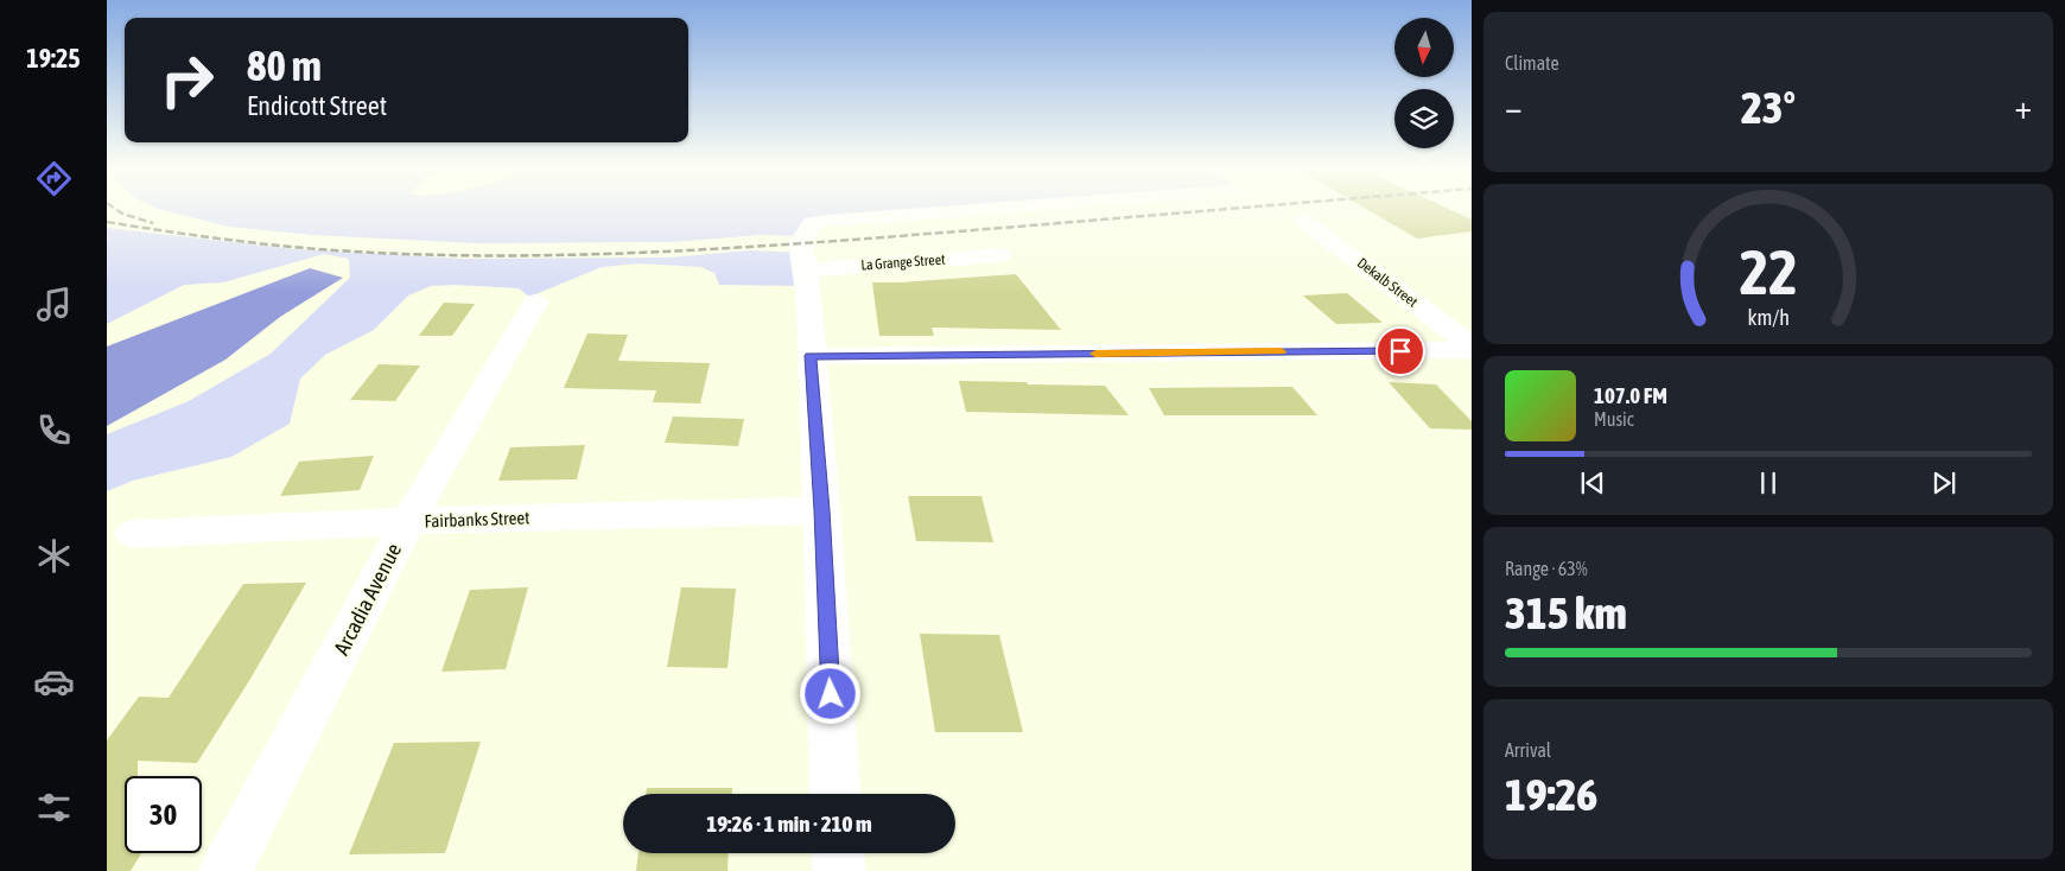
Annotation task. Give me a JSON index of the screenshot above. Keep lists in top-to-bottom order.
{
  "streets": {
    "street": [
      "La Grange Street",
      "Dekalb Street",
      "Fairbanks Street",
      "Arcadia Avenue"
    ]
  },
  "crossings": [
    ["Fairbanks Street", "Arcadia Avenue"]
  ],
  "north": "bottom",
  "page": {
    "tabs": "19:25",
    "tile": [
      "Climate",
      ["Range · 63%", "315 km"],
      ["Arrival", "19:26"]
    ],
    "turn": ["80 m", "Endicott Street"],
    "heat": ["−", "23°", "+"],
    "song": ["107.0 FM", "Music"],
    "limit": "30",
    "trip": "19:26 · 1 min · 210 m",
    "gauge": ["22", "km/h"]
  }
}
